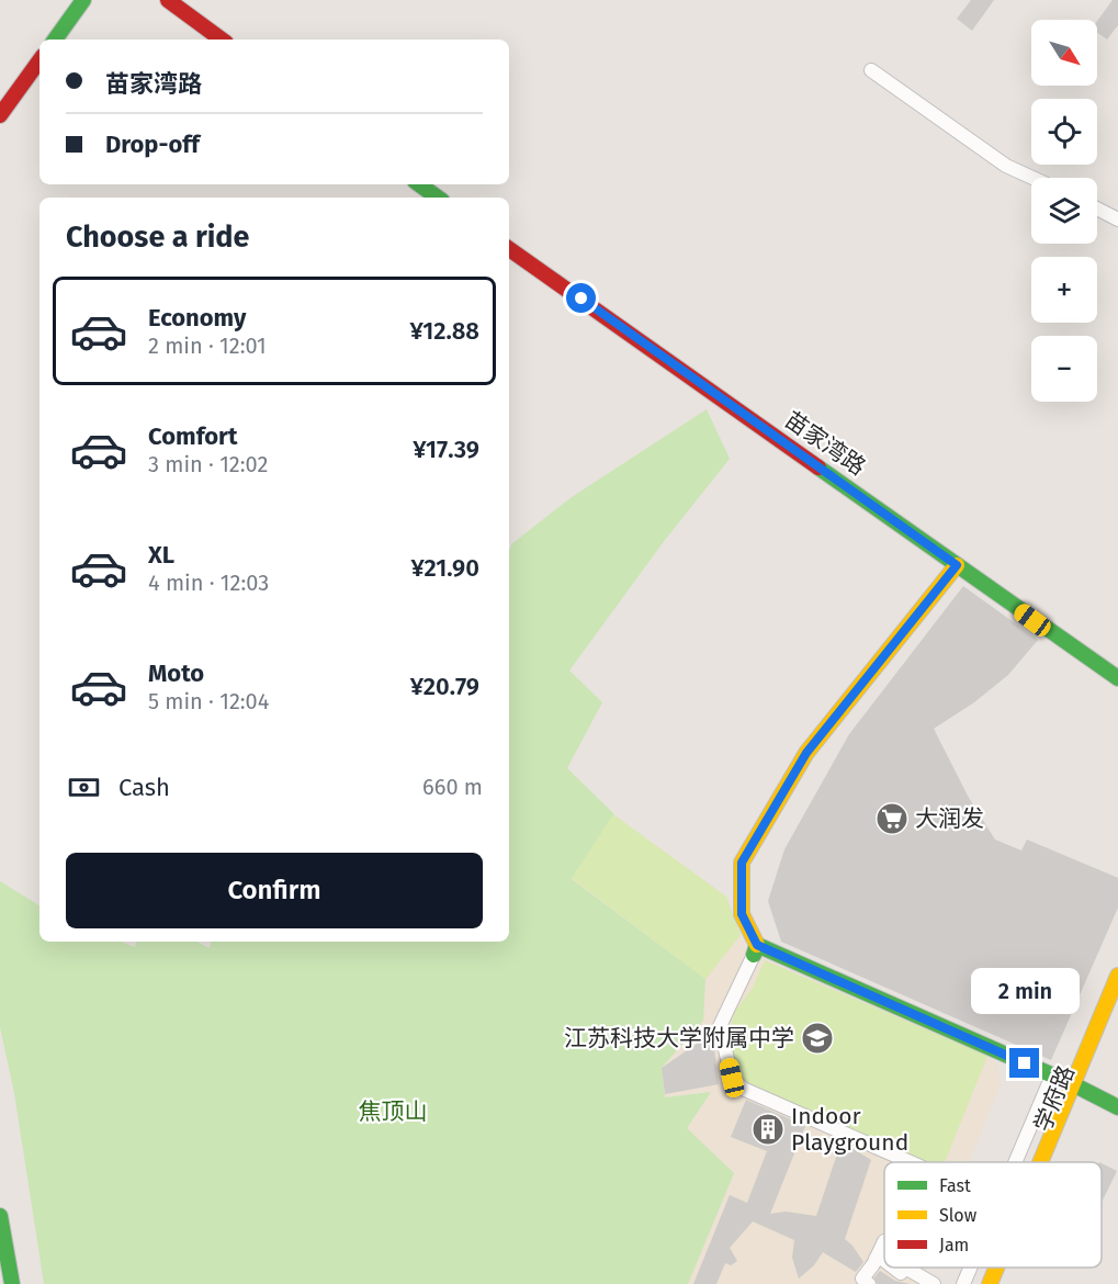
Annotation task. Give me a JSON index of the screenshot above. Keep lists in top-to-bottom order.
{
  "streets": {
    "street": ["苗家湾路", "学府路"]
  },
  "parks": ["焦顶山"],
  "places": {
    "supermarket": ["大润发"],
    "school or university": ["江苏科技大学附属中学"],
    "building": ["Indoor Playground"]
  },
  "legend": ["Fast", "Slow", "Jam"],
  "north": "bottom right",
  "page": {
    "map_buttons": ["+", "−"],
    "banner": ["苗家湾路", "Drop-off"],
    "heading": "Choose a ride",
    "list": [
      {
        "name": "Economy",
        "note": "2 min · 12:01",
        "value": "¥12.88"
      },
      {
        "name": "Comfort",
        "note": "3 min · 12:02",
        "value": "¥17.39"
      },
      {
        "name": "XL",
        "note": "4 min · 12:03",
        "value": "¥21.90"
      },
      {
        "name": "Moto",
        "note": "5 min · 12:04",
        "value": "¥20.79"
      }
    ],
    "pay": ["Cash", "660 m"],
    "buttons": "Confirm",
    "bubble": "2 min"
  }
}
